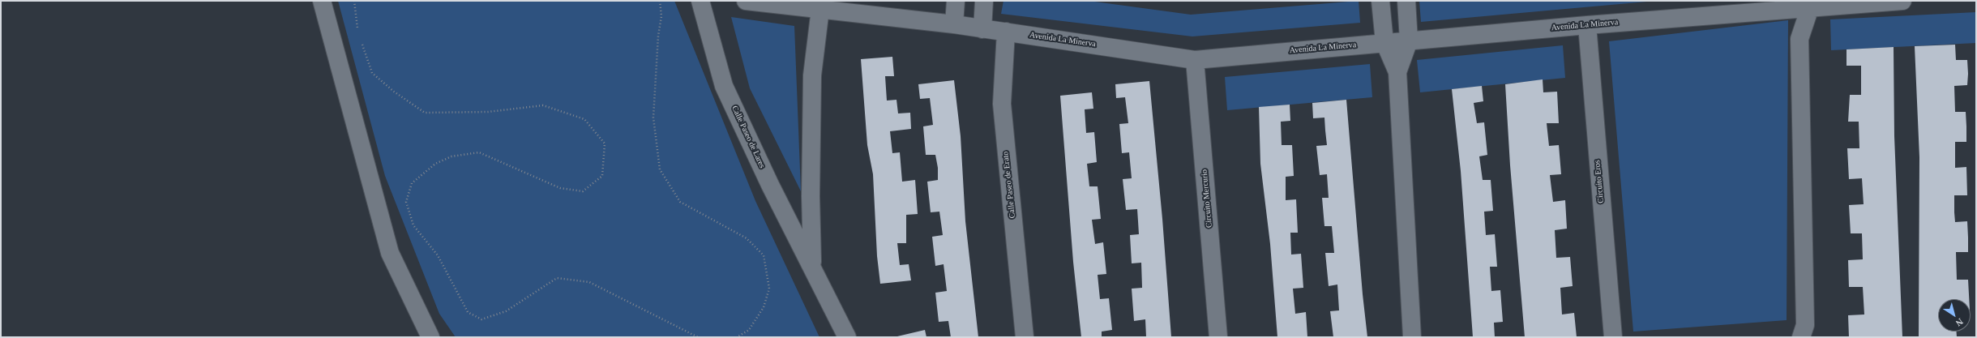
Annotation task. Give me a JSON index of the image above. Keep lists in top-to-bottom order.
{
  "streets": {
    "street": [
      "Avenida La Minerva",
      "Calle Paseo de Lares",
      "Circuito Eros",
      "Calle Paseo de Erato",
      "Circuito Mercurio"
    ]
  },
  "crossings": [
    ["Avenida La Minerva", "Calle Paseo de Lares"],
    ["Avenida La Minerva", "Circuito Eros"],
    ["Avenida La Minerva", "Calle Paseo de Erato"],
    ["Avenida La Minerva", "Circuito Mercurio"]
  ],
  "north": "bottom right"
}
